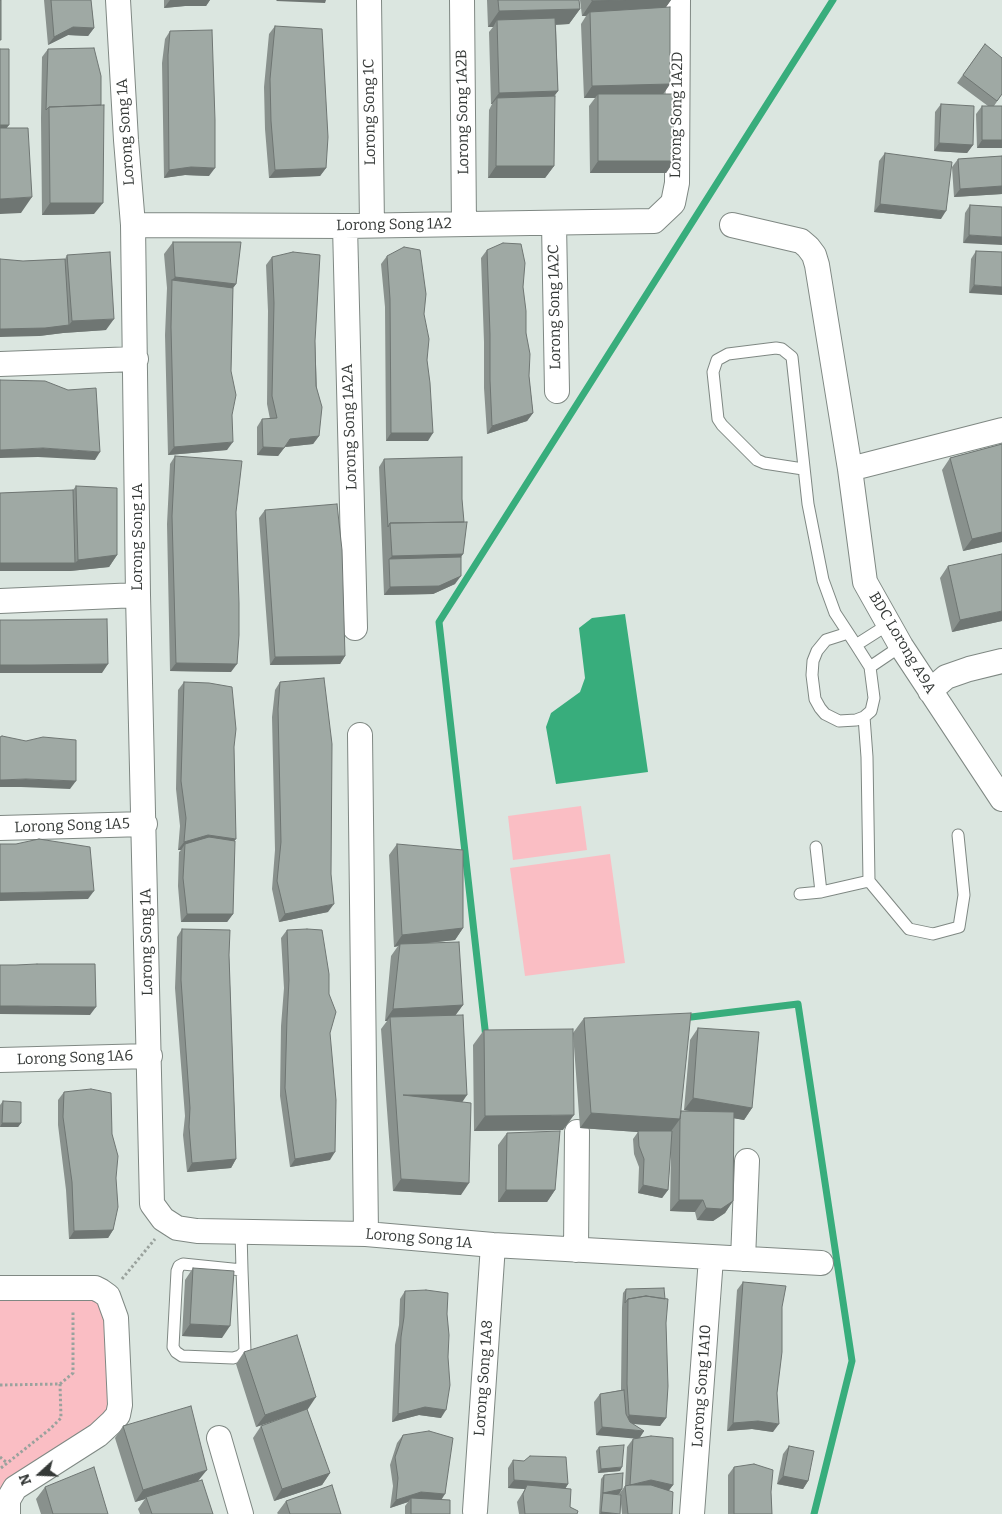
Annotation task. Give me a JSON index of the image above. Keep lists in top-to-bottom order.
{
  "streets": {
    "street": [
      "Lorong Song 1C",
      "Lorong Song 1A2B",
      "Lorong Song 1A2D",
      "Lorong Song 1A",
      "Lorong Song 1A2",
      "Lorong Song 1A2C",
      "Lorong Song 1A2A",
      "BDC Lorong A9A",
      "Lorong Song 1A5",
      "Lorong Song 1A6",
      "Lorong Song 1A8",
      "Lorong Song 1A10"
    ]
  },
  "crossings": [
    ["Lorong Song 1C", "Lorong Song 1A2"],
    ["Lorong Song 1A2B", "Lorong Song 1A2"],
    ["Lorong Song 1A2D", "Lorong Song 1A2"],
    ["Lorong Song 1A", "Lorong Song 1A2"],
    ["Lorong Song 1A", "Lorong Song 1A5"],
    ["Lorong Song 1A", "Lorong Song 1A6"],
    ["Lorong Song 1A", "Lorong Song 1A8"],
    ["Lorong Song 1A", "Lorong Song 1A10"],
    ["Lorong Song 1A2", "Lorong Song 1A2C"],
    ["Lorong Song 1A2", "Lorong Song 1A2A"]
  ],
  "north": "left"
}
